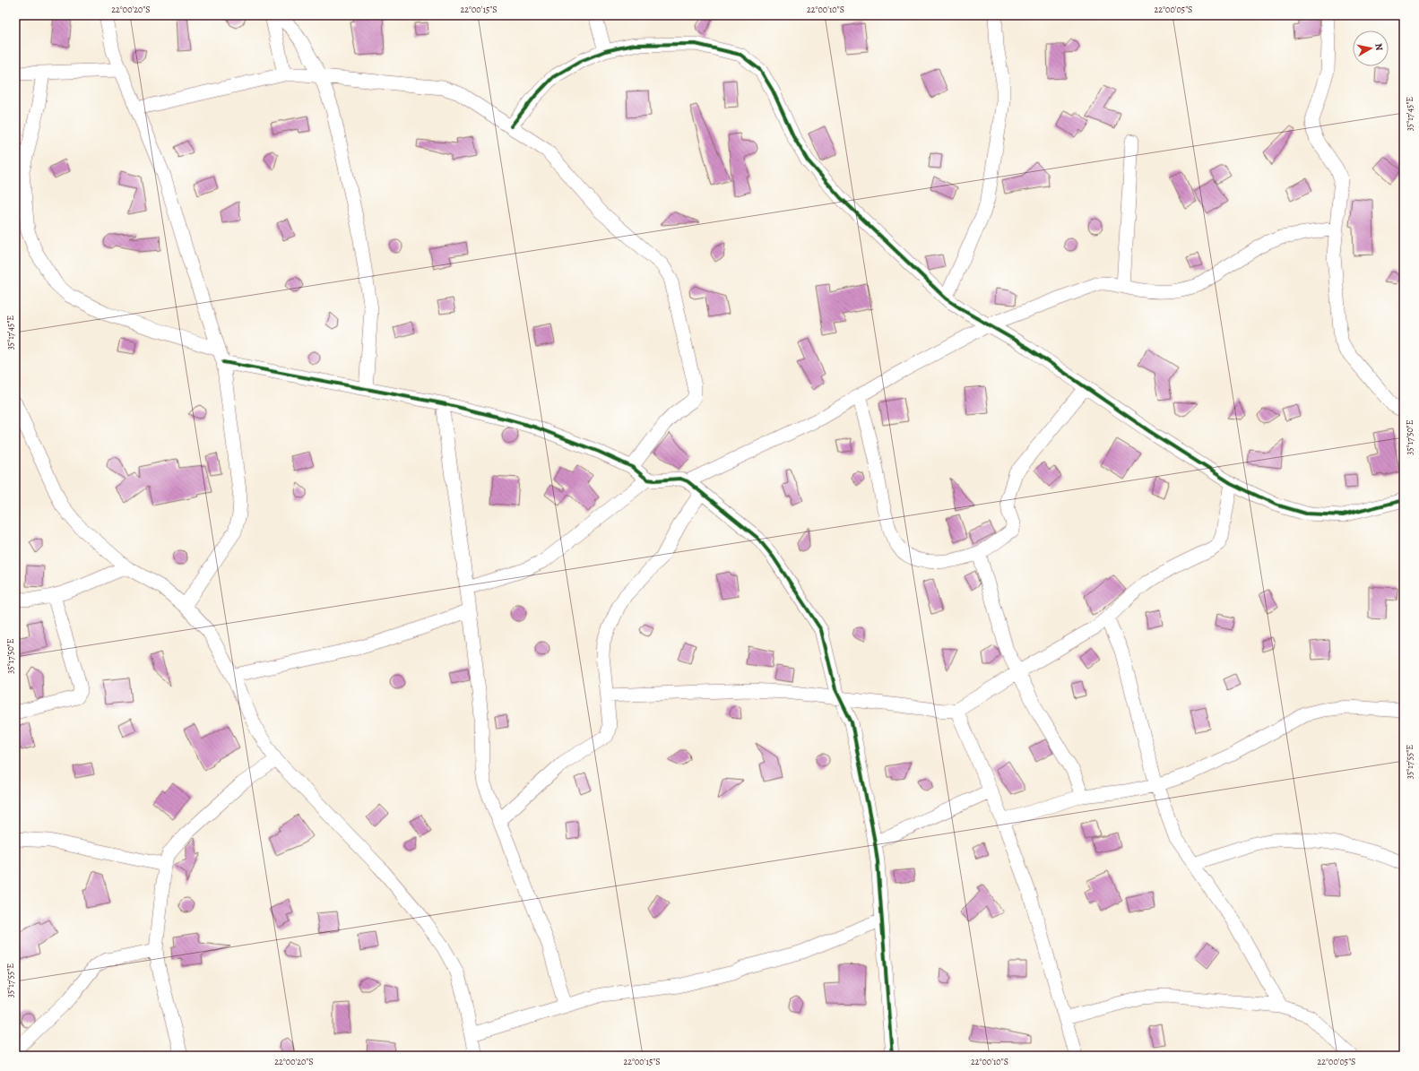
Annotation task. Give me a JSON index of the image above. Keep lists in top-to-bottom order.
{
  "north": "right",
  "coordinates": [
    "22°00'20\"S",
    "22°00'15\"S",
    "22°00'10\"S",
    "22°00'05\"S",
    "35°17'45\"E",
    "35°17'50\"E",
    "35°17'55\"E"
  ]
}
